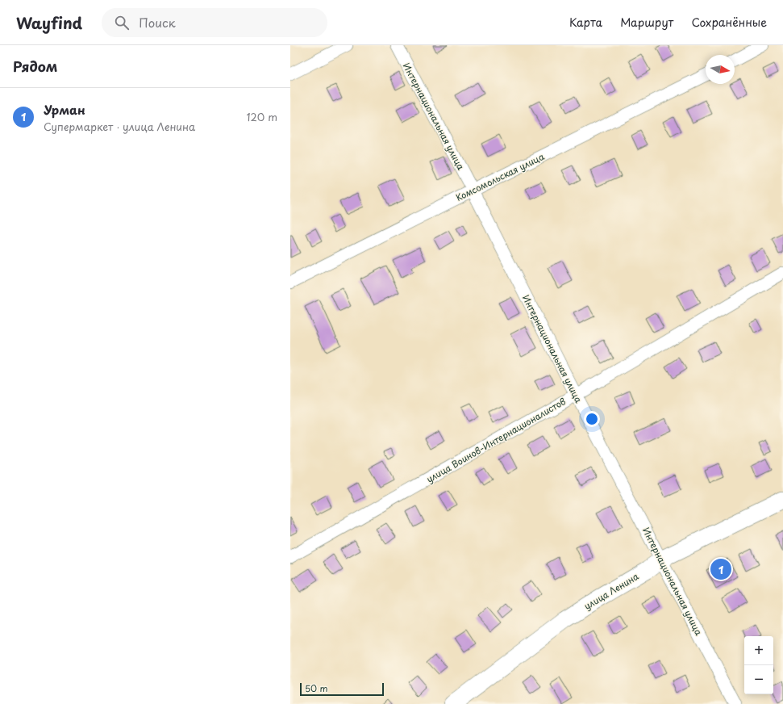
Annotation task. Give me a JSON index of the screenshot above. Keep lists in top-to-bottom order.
{
  "streets": {
    "main road": ["улица Ленина"],
    "street": ["Интернациональная улица", "Комсомольская улица", "улица Воинов-Интернационалистов"]
  },
  "crossings": [
    ["Интернациональная улица", "Комсомольская улица"],
    ["Интернациональная улица", "улица Воинов-Интернационалистов"],
    ["Интернациональная улица", "улица Ленина"]
  ],
  "scale_bar": "50 m",
  "north": "right",
  "page": {
    "header": "Wayfind",
    "search": "Поиск",
    "nav": ["Карта", "Маршрут", "Сохранённые"],
    "heading": "Рядом",
    "list": [
      {
        "mark": "1",
        "name": "Урман",
        "note": "Супермаркет · улица Ленина",
        "value": "120 m"
      }
    ],
    "pins": "1",
    "map_buttons": ["+", "−"],
    "scale": "50 m"
  }
}
